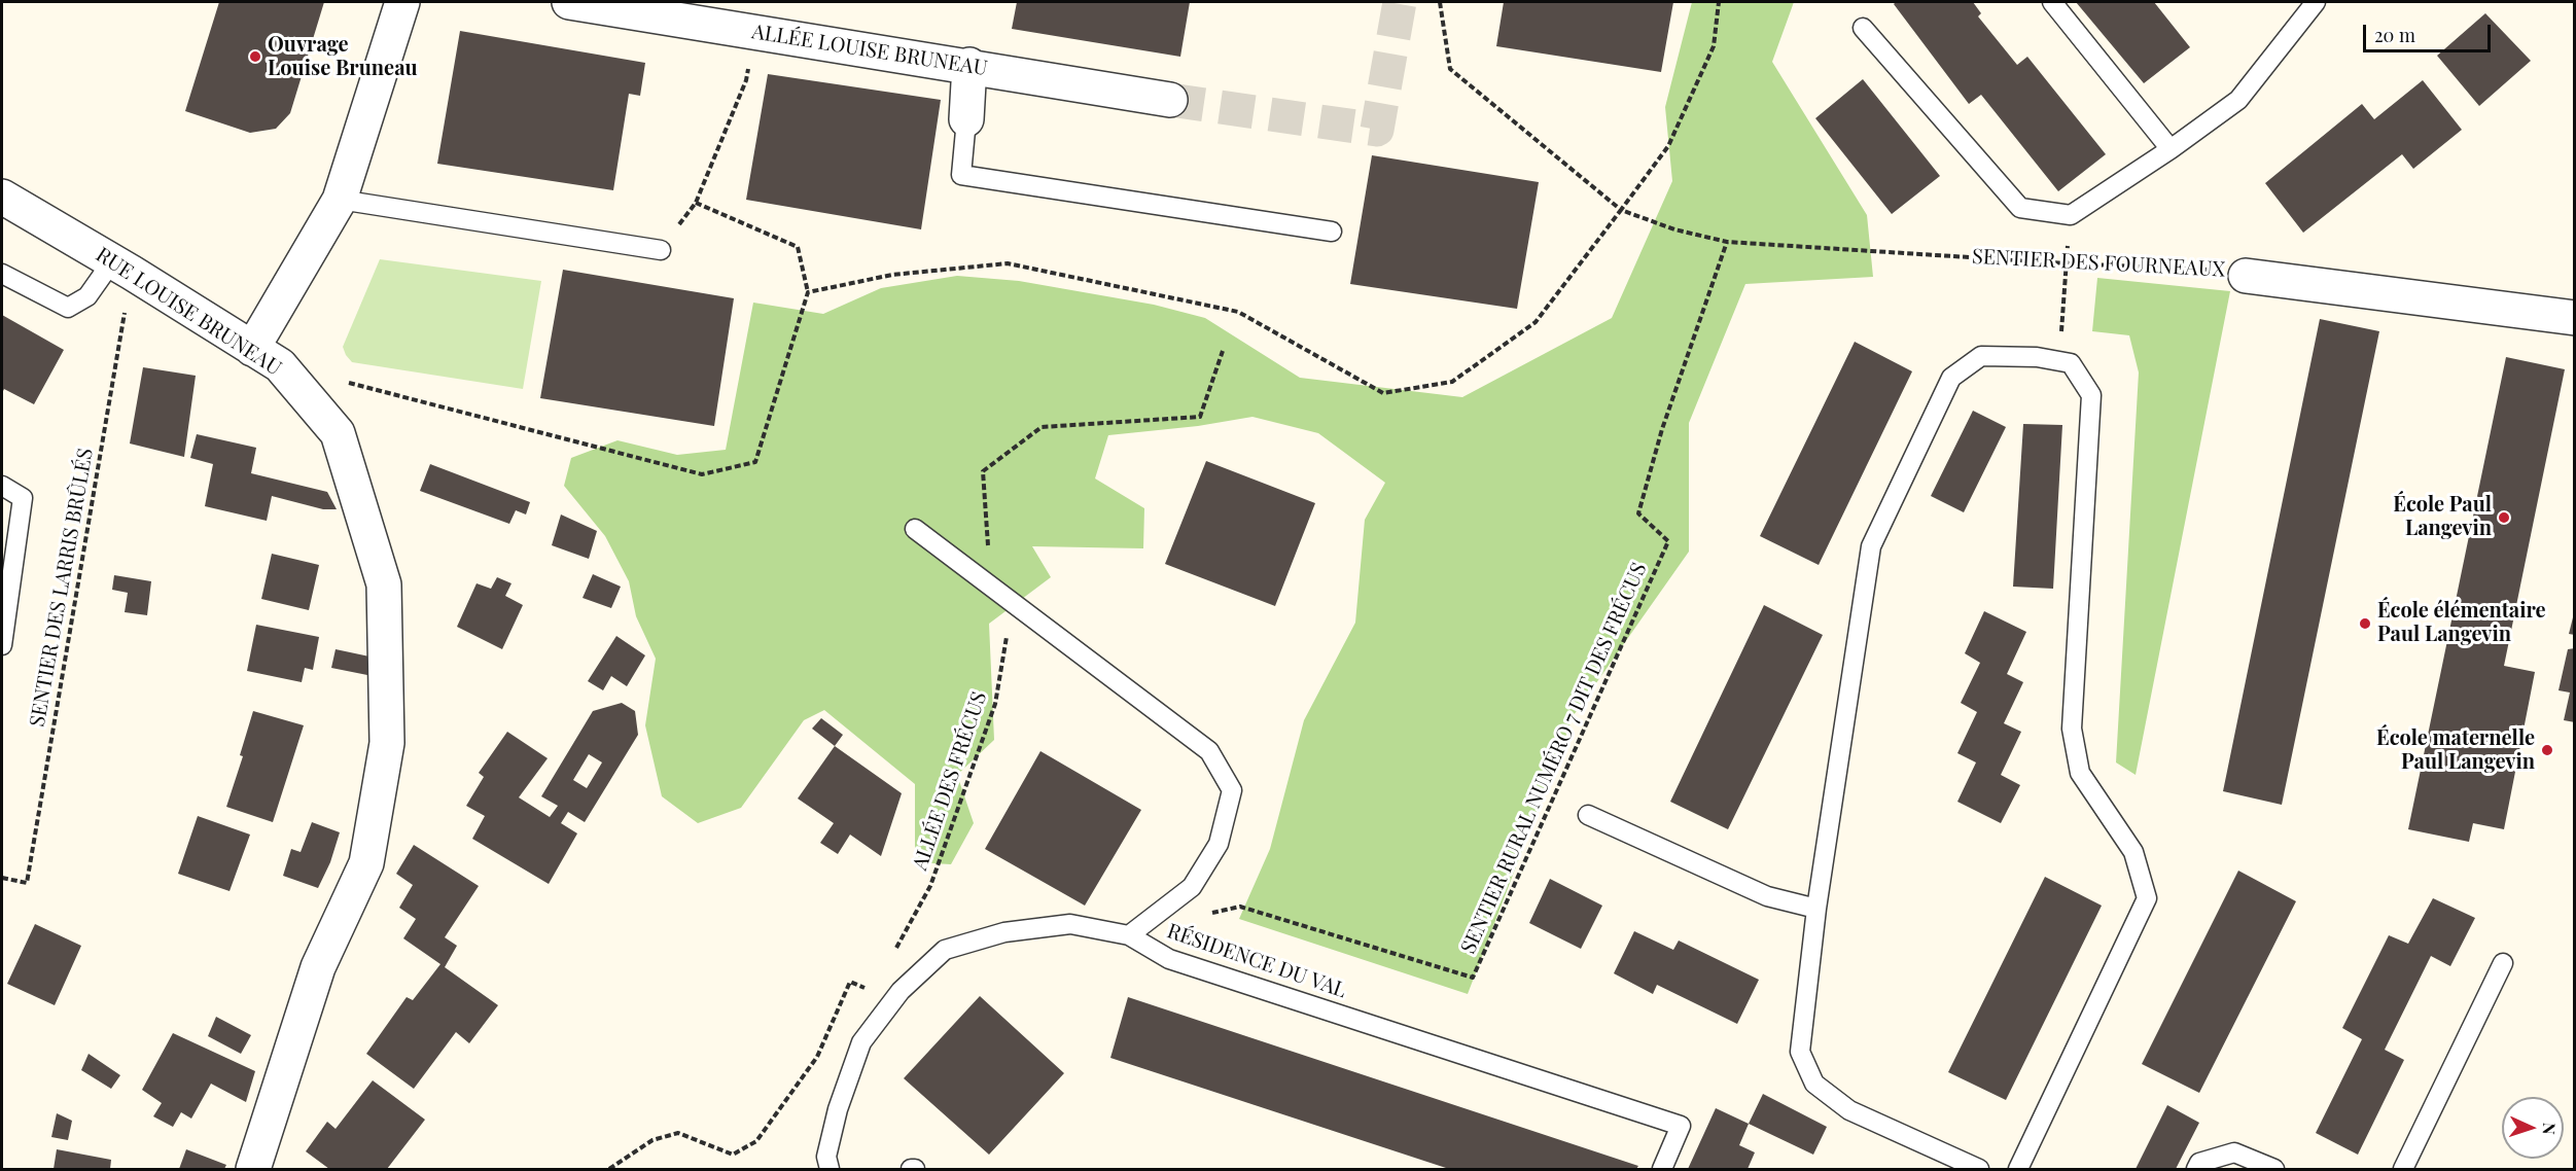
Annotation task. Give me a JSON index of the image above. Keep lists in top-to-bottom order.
{
  "streets": {
    "street": ["ALLÉE LOUISE BRUNEAU", "SENTIER DES FOURNEAUX", "RUE LOUISE BRUNEAU"],
    "lane": ["RÉSIDENCE DU VAL"],
    "path": ["SENTIER DES LARRIS BRÛLÉS", "SENTIER RURAL NUMÉRO 7 DIT DES FRÉCUS", "ALLÉE DES FRÉCUS"]
  },
  "crossings": [
    ["SENTIER DES FOURNEAUX", "SENTIER RURAL NUMÉRO 7 DIT DES FRÉCUS"],
    ["RUE LOUISE BRUNEAU", "SENTIER DES LARRIS BRÛLÉS"]
  ],
  "places": [
    "Ouvrage Louise Bruneau",
    "École Paul Langevin",
    "École élémentaire Paul Langevin",
    "École maternelle Paul Langevin"
  ],
  "scale_bar": "20 m",
  "north": "right"
}
